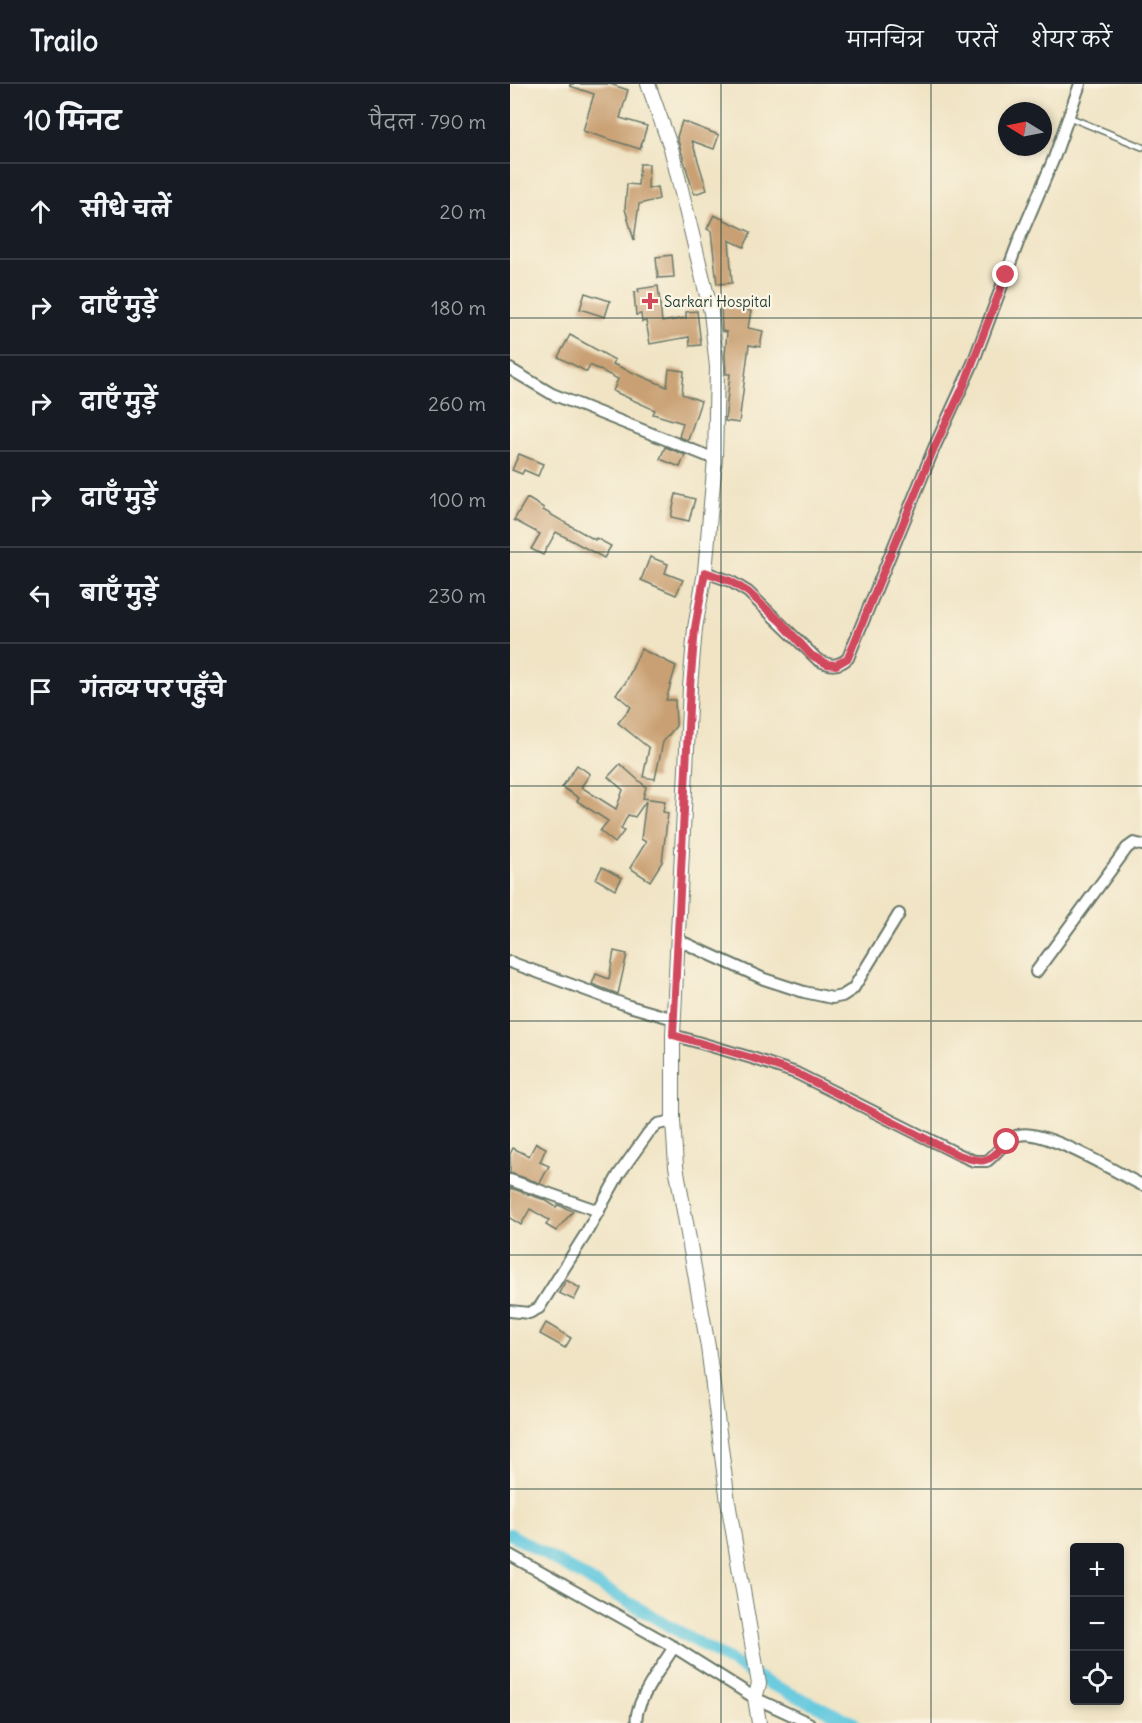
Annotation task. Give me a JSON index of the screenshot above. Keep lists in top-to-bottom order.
{
  "places": {
    "health": ["Sarkari Hospital"]
  },
  "north": "left",
  "page": {
    "header": "Trailo",
    "nav": ["मानचित्र", "परतें", "शेयर करें"],
    "heading": ["10 मिनट", "पैदल · 790 m"],
    "list": [
      ["सीधे चलें", "20 m"],
      ["दाएँ मुड़ें", "180 m"],
      ["दाएँ मुड़ें", "260 m"],
      ["दाएँ मुड़ें", "100 m"],
      ["बाएँ मुड़ें", "230 m"],
      "गंतव्य पर पहुँचे"
    ],
    "map_buttons": ["+", "−"]
  }
}
